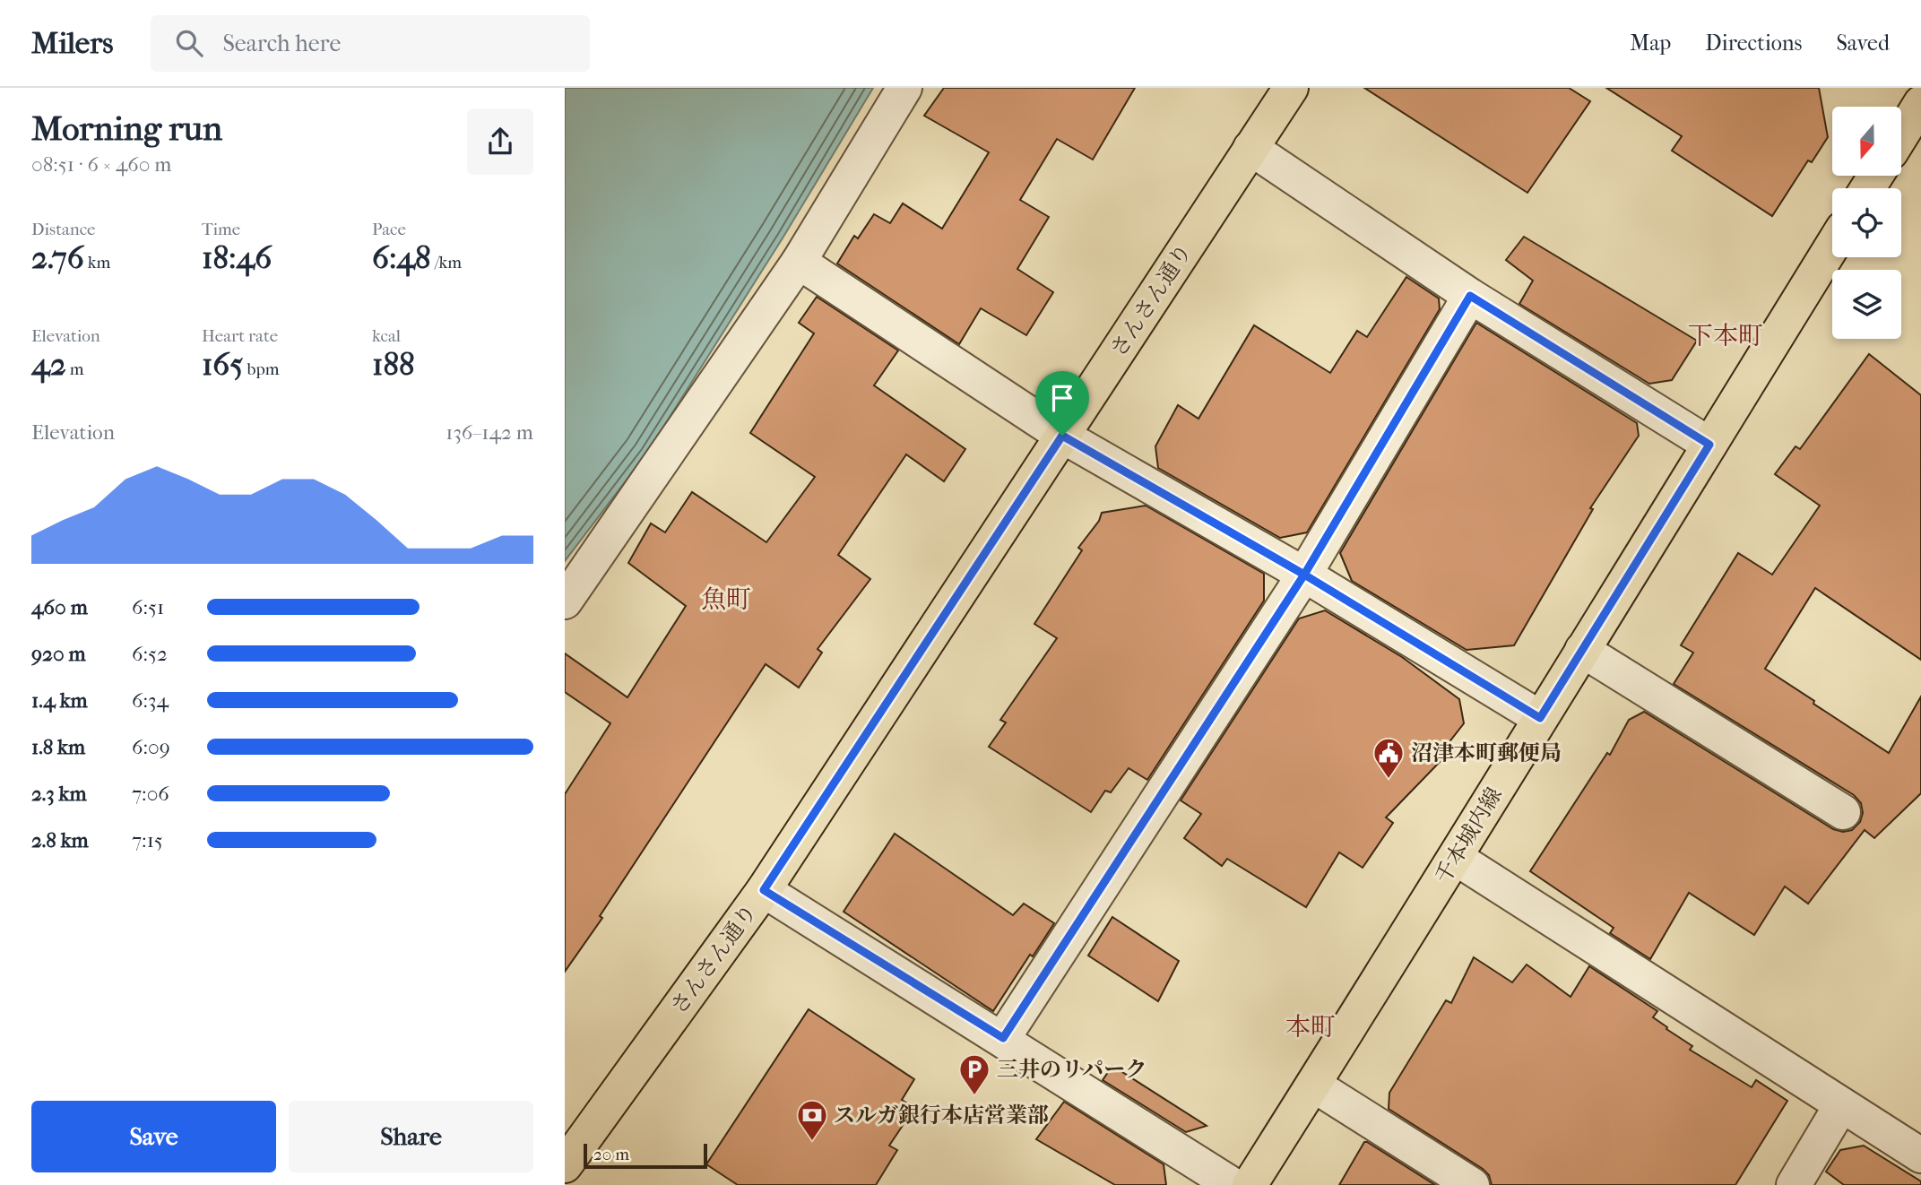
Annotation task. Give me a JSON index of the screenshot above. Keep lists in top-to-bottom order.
{
  "streets": {
    "main road": ["さんさん通り", "千本城内線"]
  },
  "districts": ["下本町", "魚町", "本町"],
  "places": {
    "public building": ["沼津本町郵便局"],
    "parking": ["三井のリパーク"],
    "bank": ["スルガ銀行本店営業部"]
  },
  "scale_bar": "20 m",
  "north": "bottom",
  "page": {
    "header": "Milers",
    "search": "Search here",
    "nav": ["Map", "Directions", "Saved"],
    "heading": ["Morning run", "08:51 · 6 × 460 m"],
    "stats": [
      ["Distance", "2.76 km"],
      ["Time", "18:46"],
      ["Pace", "6:48 /km"],
      ["Elevation", "42 m"],
      ["Heart rate", "165 bpm"],
      ["kcal", "188"]
    ],
    "chart": ["Elevation", "136–142 m"],
    "list": [
      {
        "name": "460 m",
        "note": "6:51"
      },
      {
        "name": "920 m",
        "note": "6:52"
      },
      {
        "name": "1.4 km",
        "note": "6:34"
      },
      {
        "name": "1.8 km",
        "note": "6:09"
      },
      {
        "name": "2.3 km",
        "note": "7:06"
      },
      {
        "name": "2.8 km",
        "note": "7:15"
      }
    ],
    "buttons": ["Save", "Share"],
    "scale": "20 m"
  }
}
